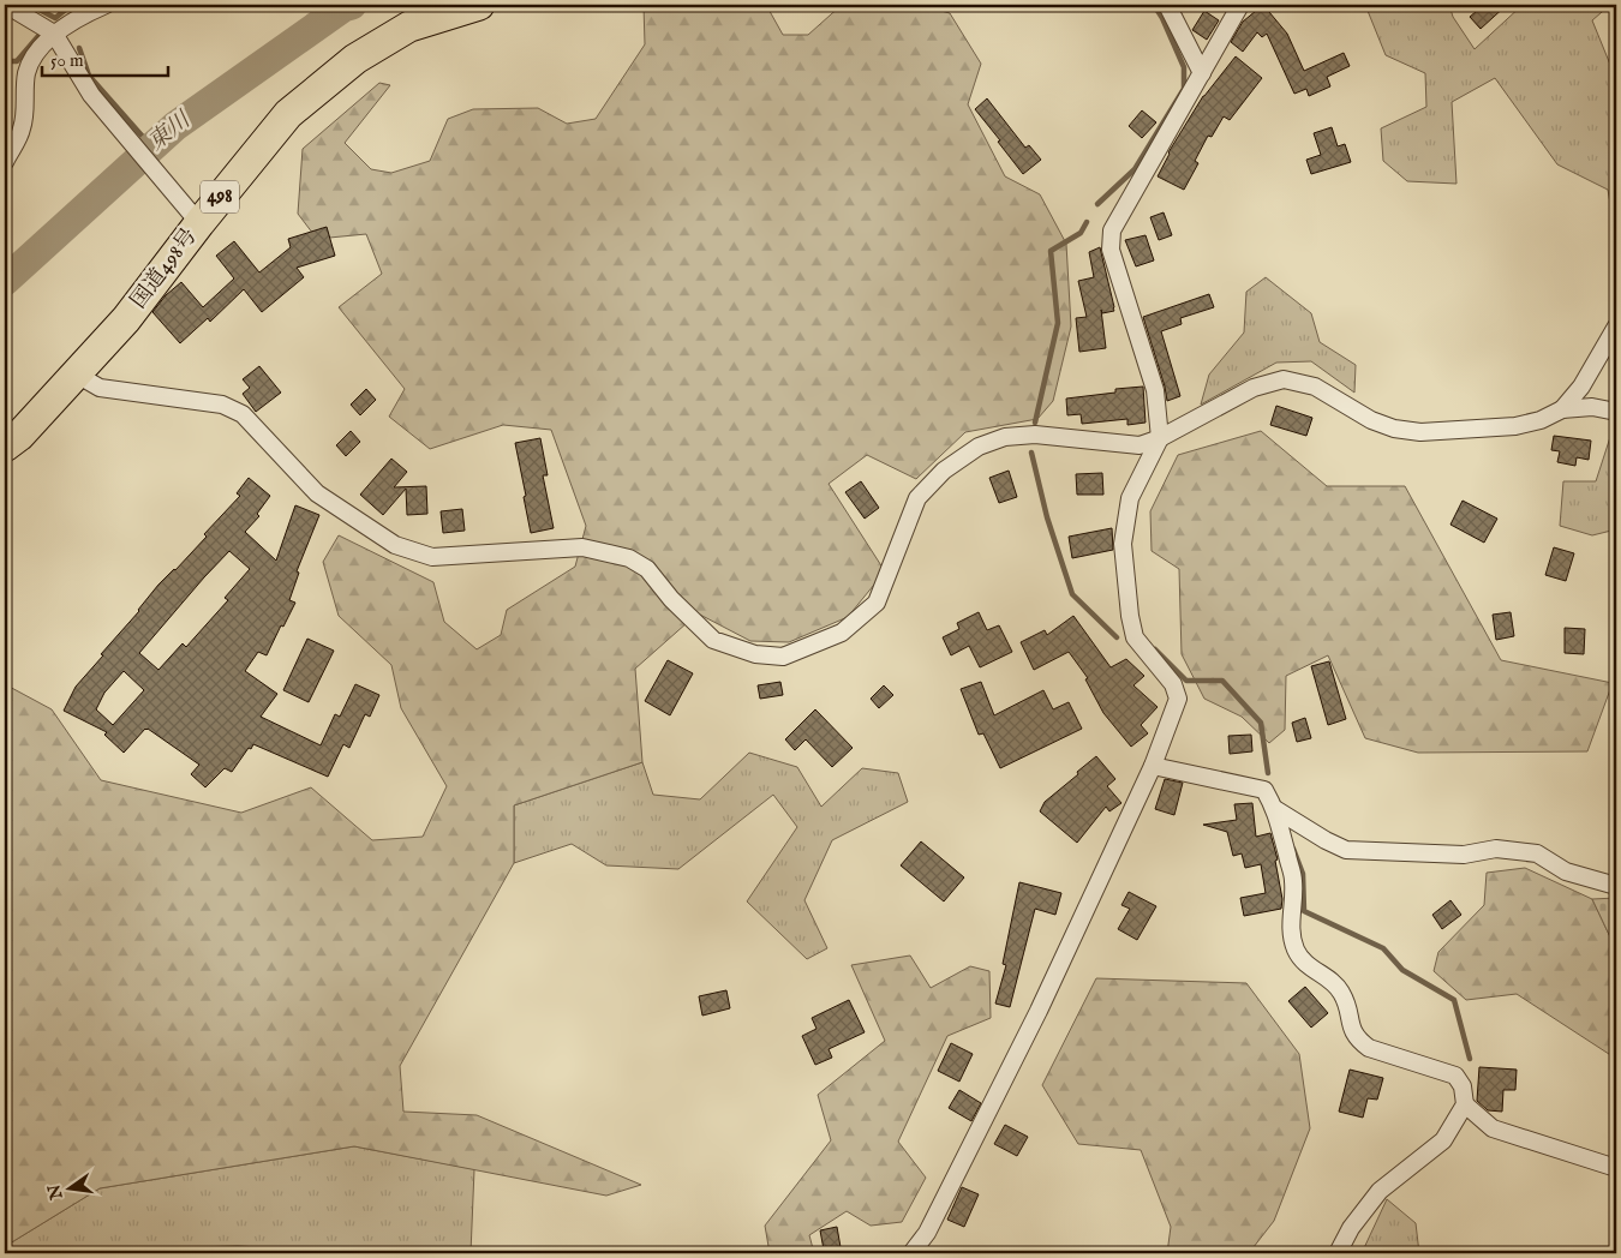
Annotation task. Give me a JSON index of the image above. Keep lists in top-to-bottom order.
{
  "streets": {
    "highway": ["498", "国道498号"]
  },
  "water": ["東川"],
  "scale_bar": "50 m",
  "north": "left"
}
